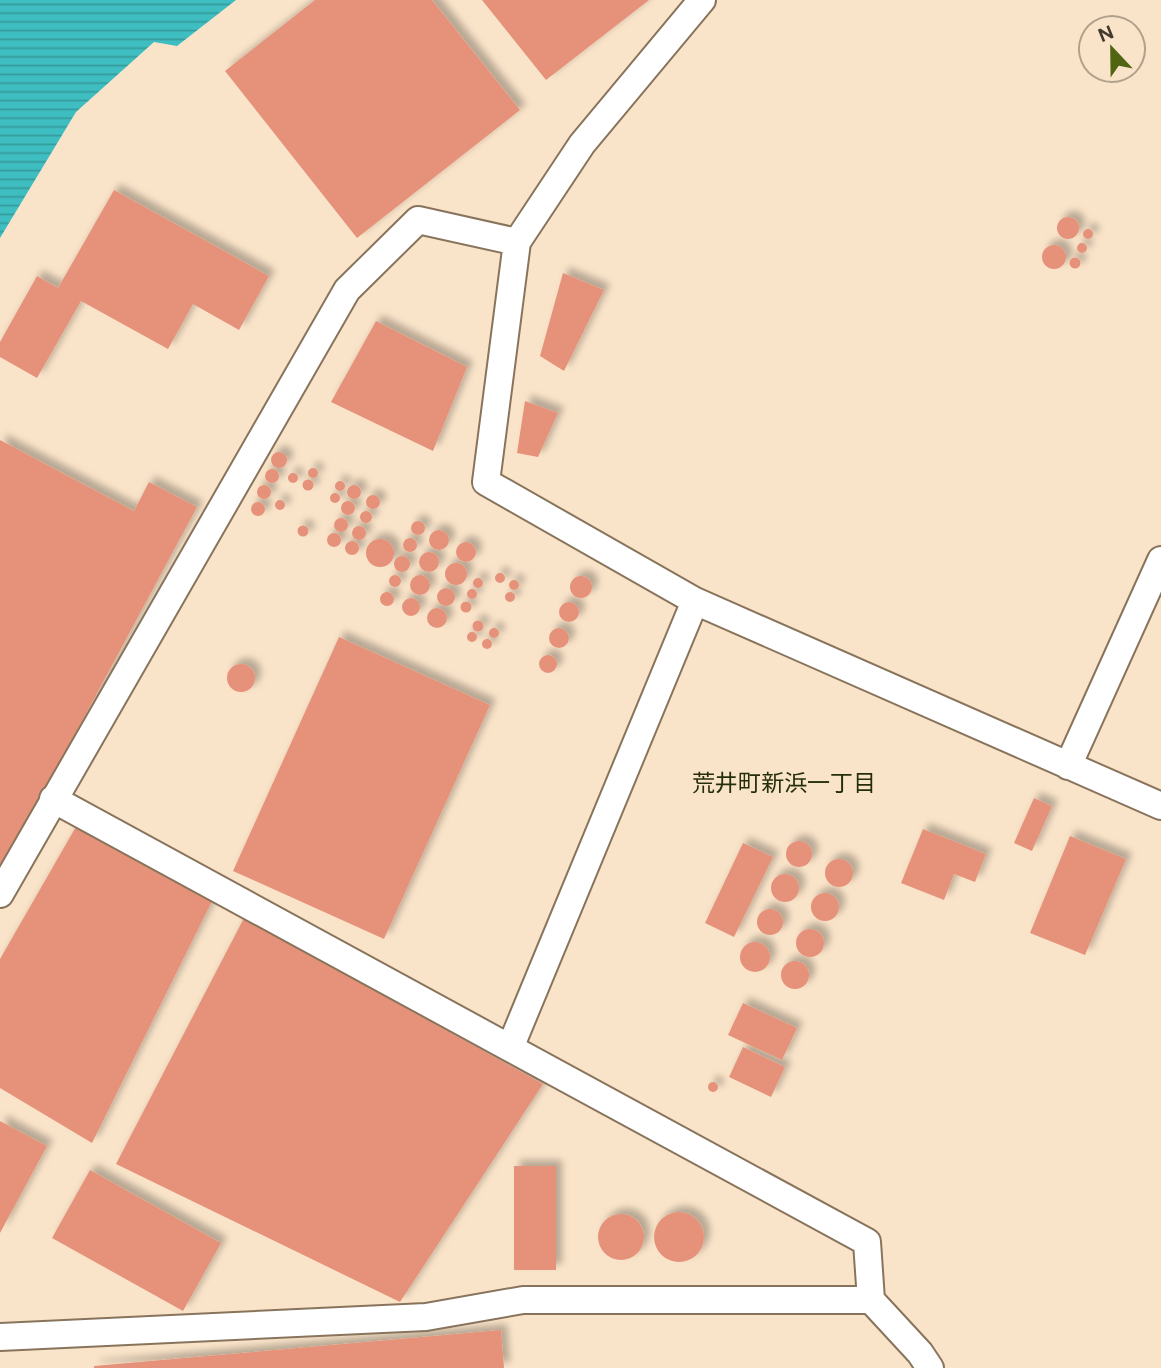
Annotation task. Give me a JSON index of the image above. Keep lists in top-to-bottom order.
{
  "districts": ["荒井町新浜一丁目"],
  "north": "top"
}
